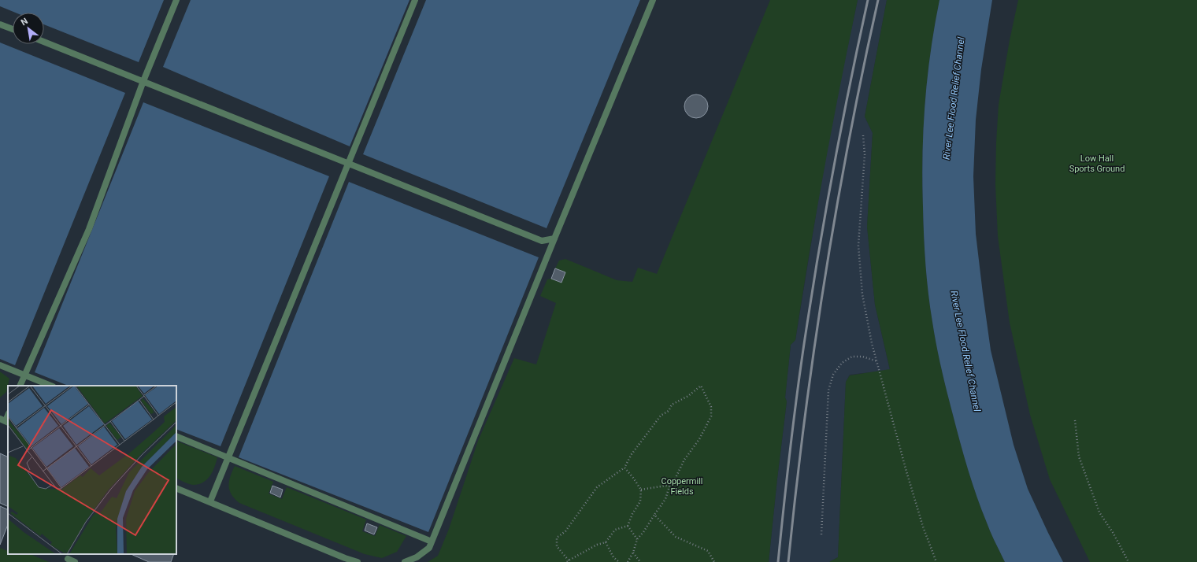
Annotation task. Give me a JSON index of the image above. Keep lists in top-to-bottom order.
{
  "water": ["River Lee Flood Relief Channel"],
  "parks": ["Low Hall Sports Ground", "Coppermill Fields"],
  "north": "top left"
}
